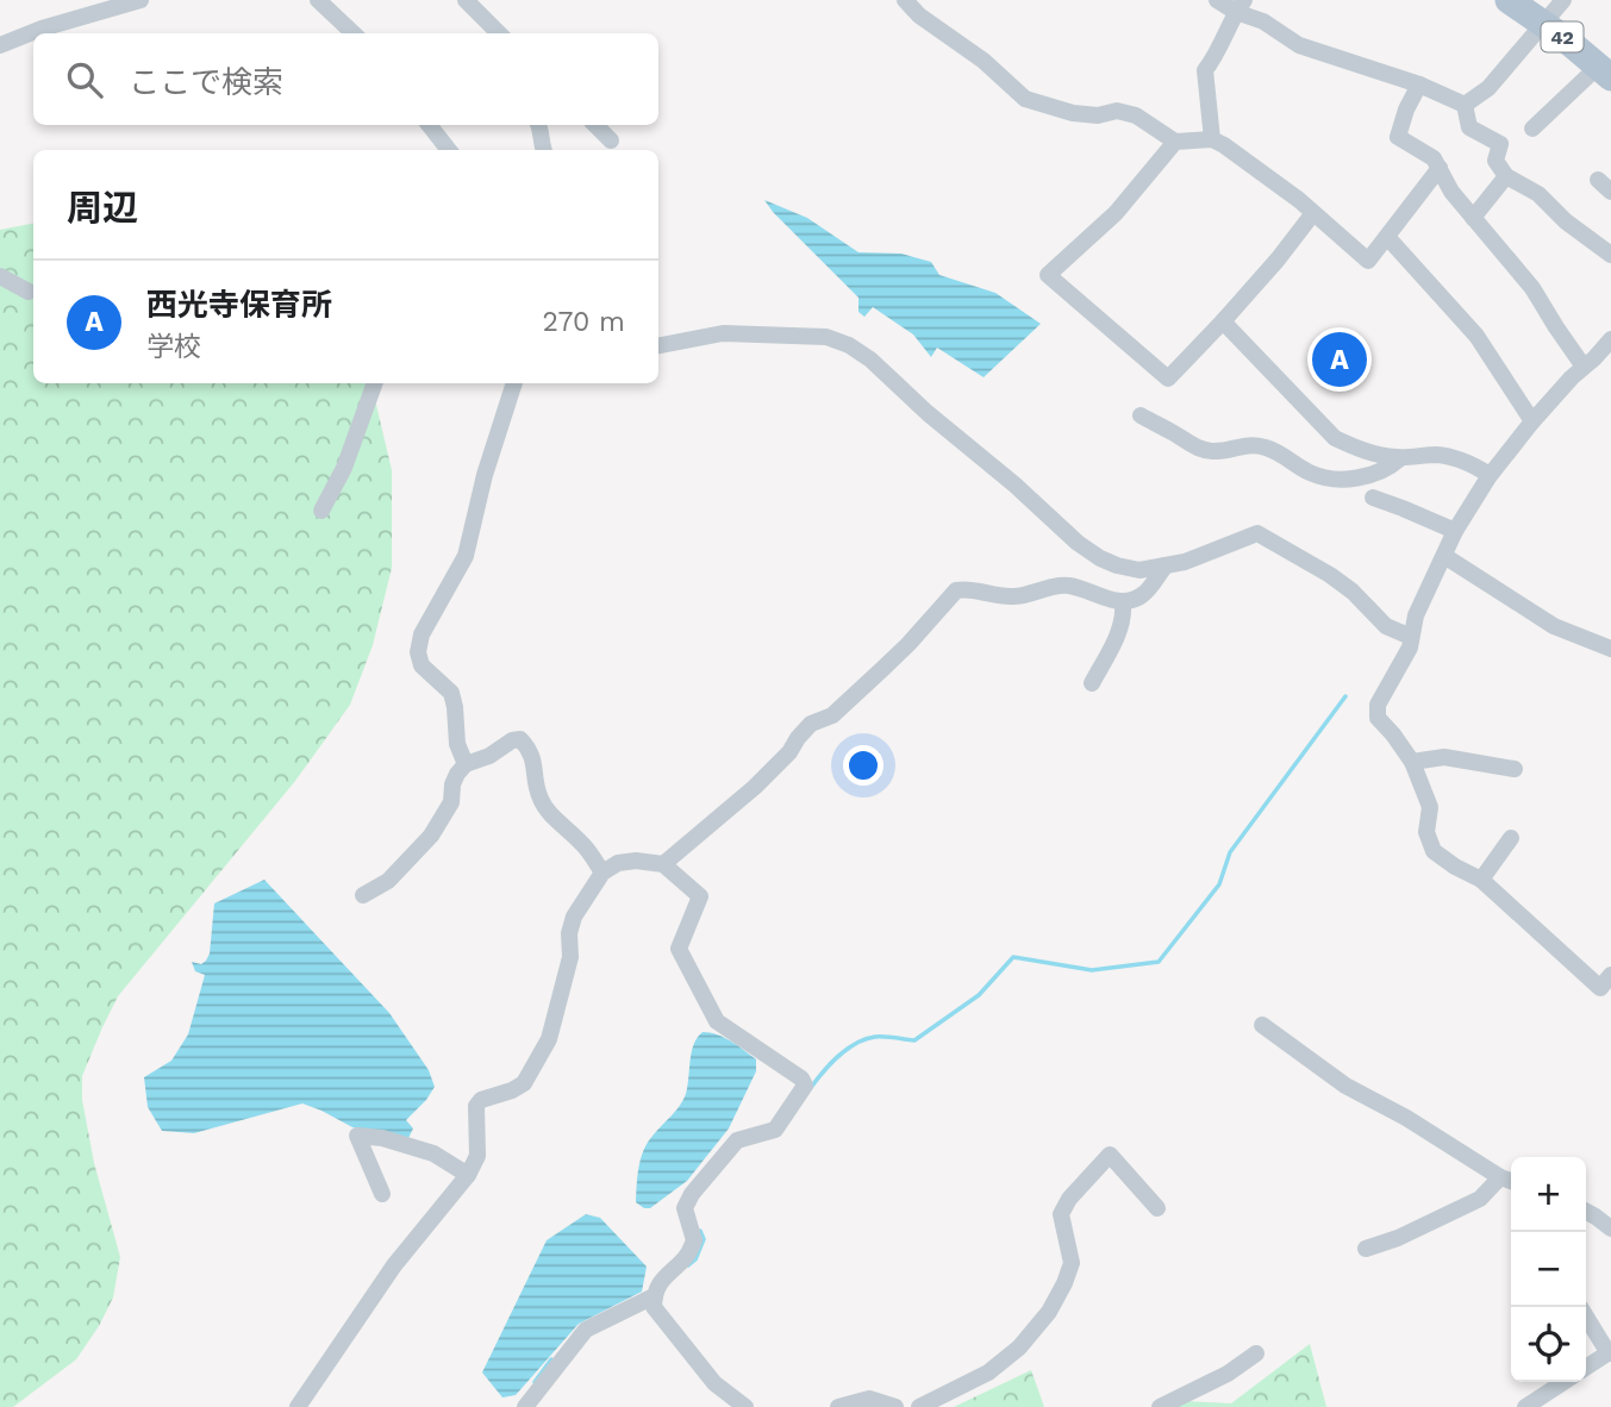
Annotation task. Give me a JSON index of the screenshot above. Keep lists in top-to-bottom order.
{
  "streets": {
    "main road": ["42"]
  },
  "page": {
    "search": "ここで検索",
    "heading": "周辺",
    "list": [
      {
        "mark": "A",
        "name": "西光寺保育所",
        "note": "学校",
        "value": "270 m"
      }
    ],
    "pins": "A",
    "map_buttons": ["+", "−"]
  }
}
